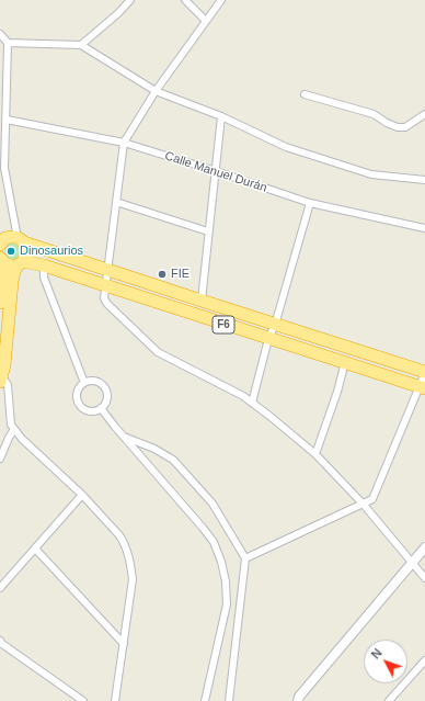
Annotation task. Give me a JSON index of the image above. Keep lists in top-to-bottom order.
{
  "streets": {
    "highway": ["F6"],
    "street": ["Calle Manuel Durán"]
  },
  "places": ["Dinosaurios", "FIE"],
  "north": "top left"
}
